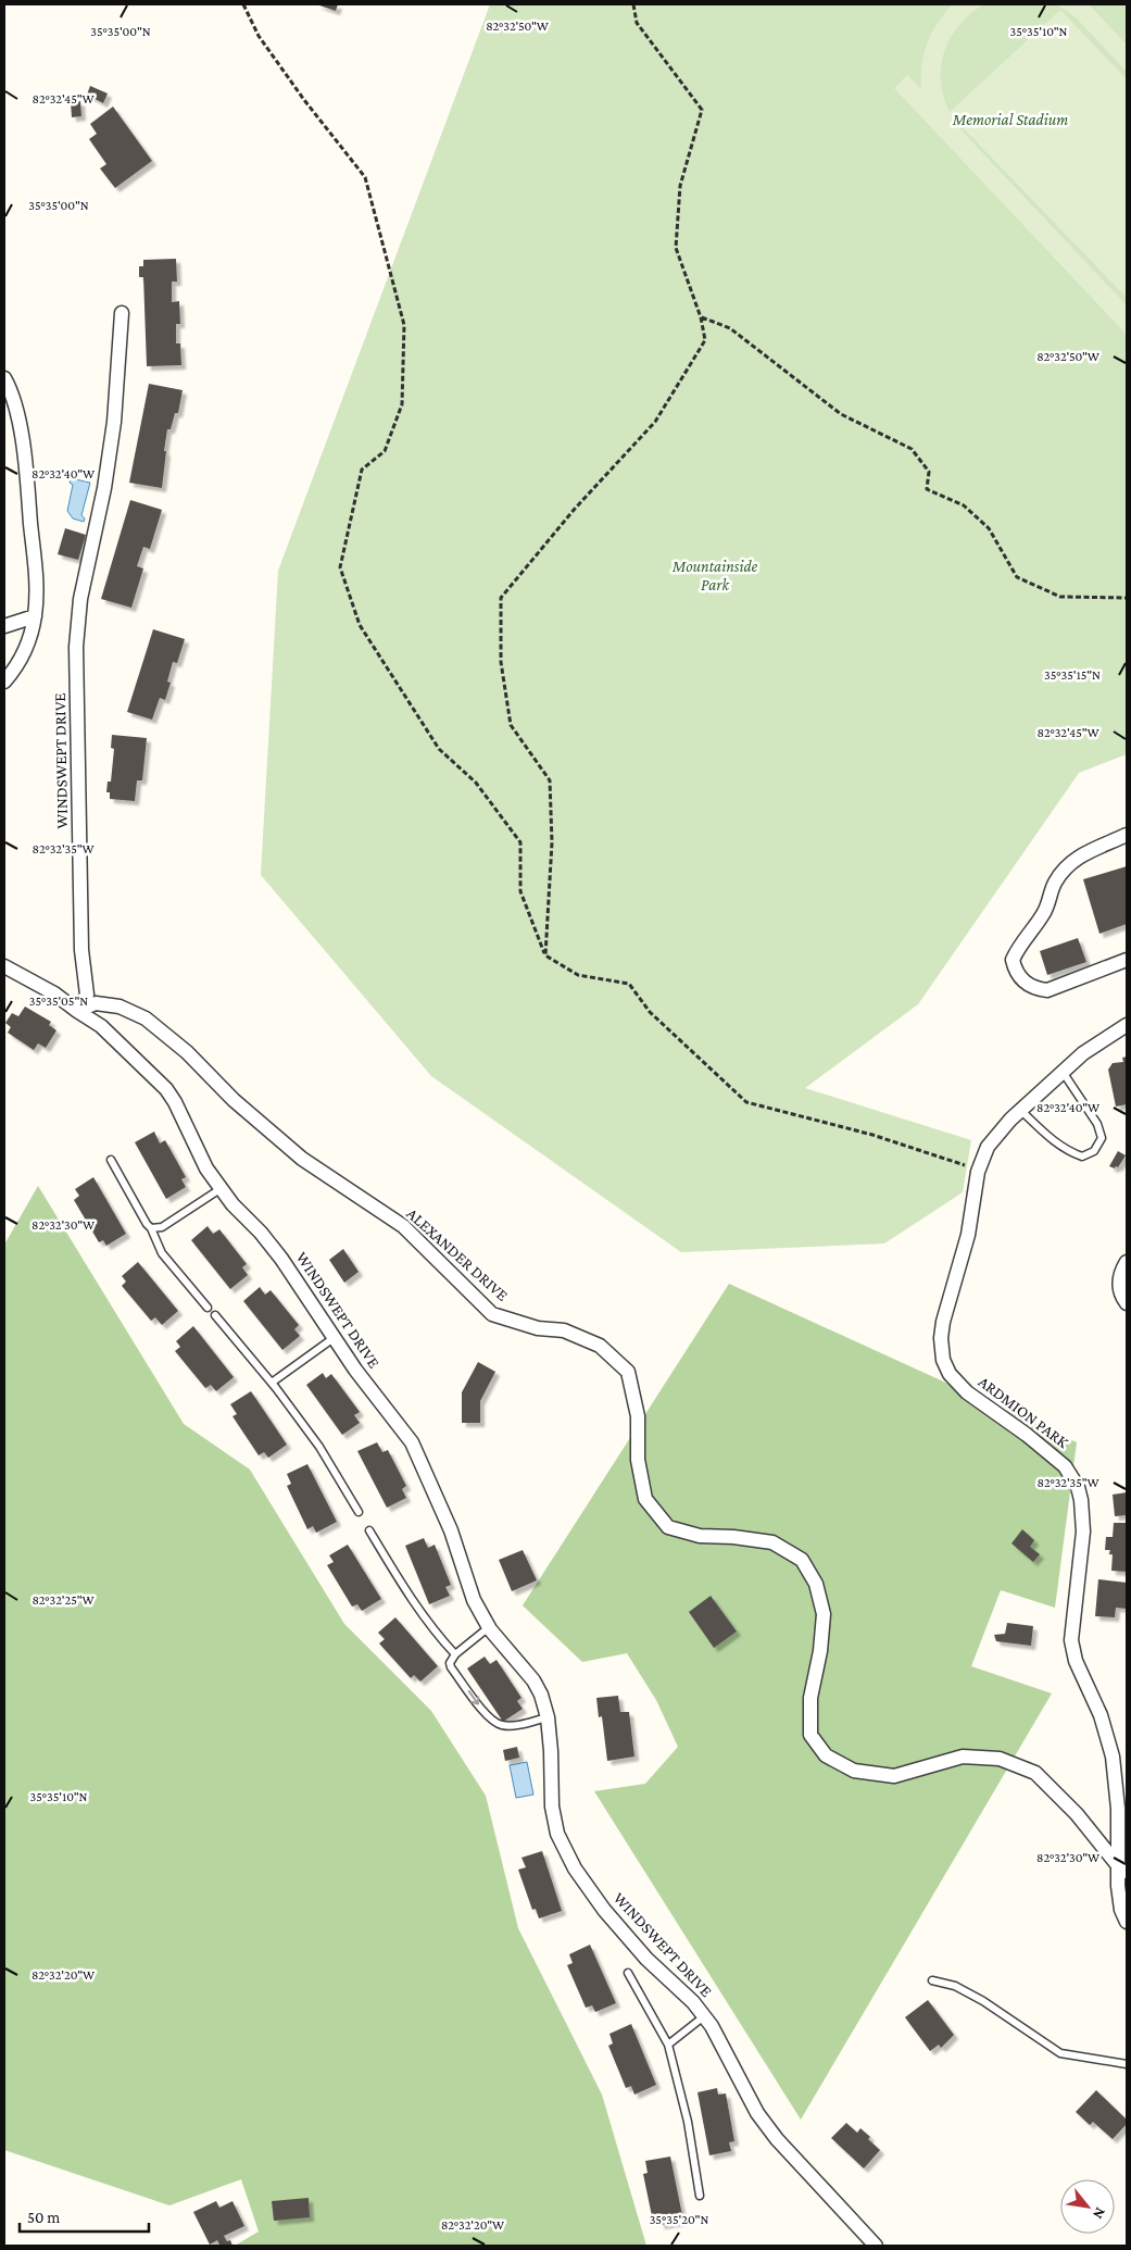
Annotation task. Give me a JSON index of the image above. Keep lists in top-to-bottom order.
{
  "streets": {
    "street": ["WINDSWEPT DRIVE", "ALEXANDER DRIVE", "ARDMION PARK"]
  },
  "crossings": [
    ["WINDSWEPT DRIVE", "ALEXANDER DRIVE"],
    ["ALEXANDER DRIVE", "ARDMION PARK"]
  ],
  "parks": ["Memorial Stadium", "Mountainside Park"],
  "scale_bar": "50 m",
  "north": "bottom right",
  "coordinates": [
    "82°32'50\"W",
    "35°35'00\"N",
    "35°35'10\"N",
    "82°32'45\"W",
    "82°32'40\"W",
    "35°35'15\"N",
    "82°32'35\"W",
    "35°35'05\"N",
    "82°32'30\"W",
    "82°32'25\"W",
    "82°32'20\"W",
    "35°35'20\"N"
  ]
}
